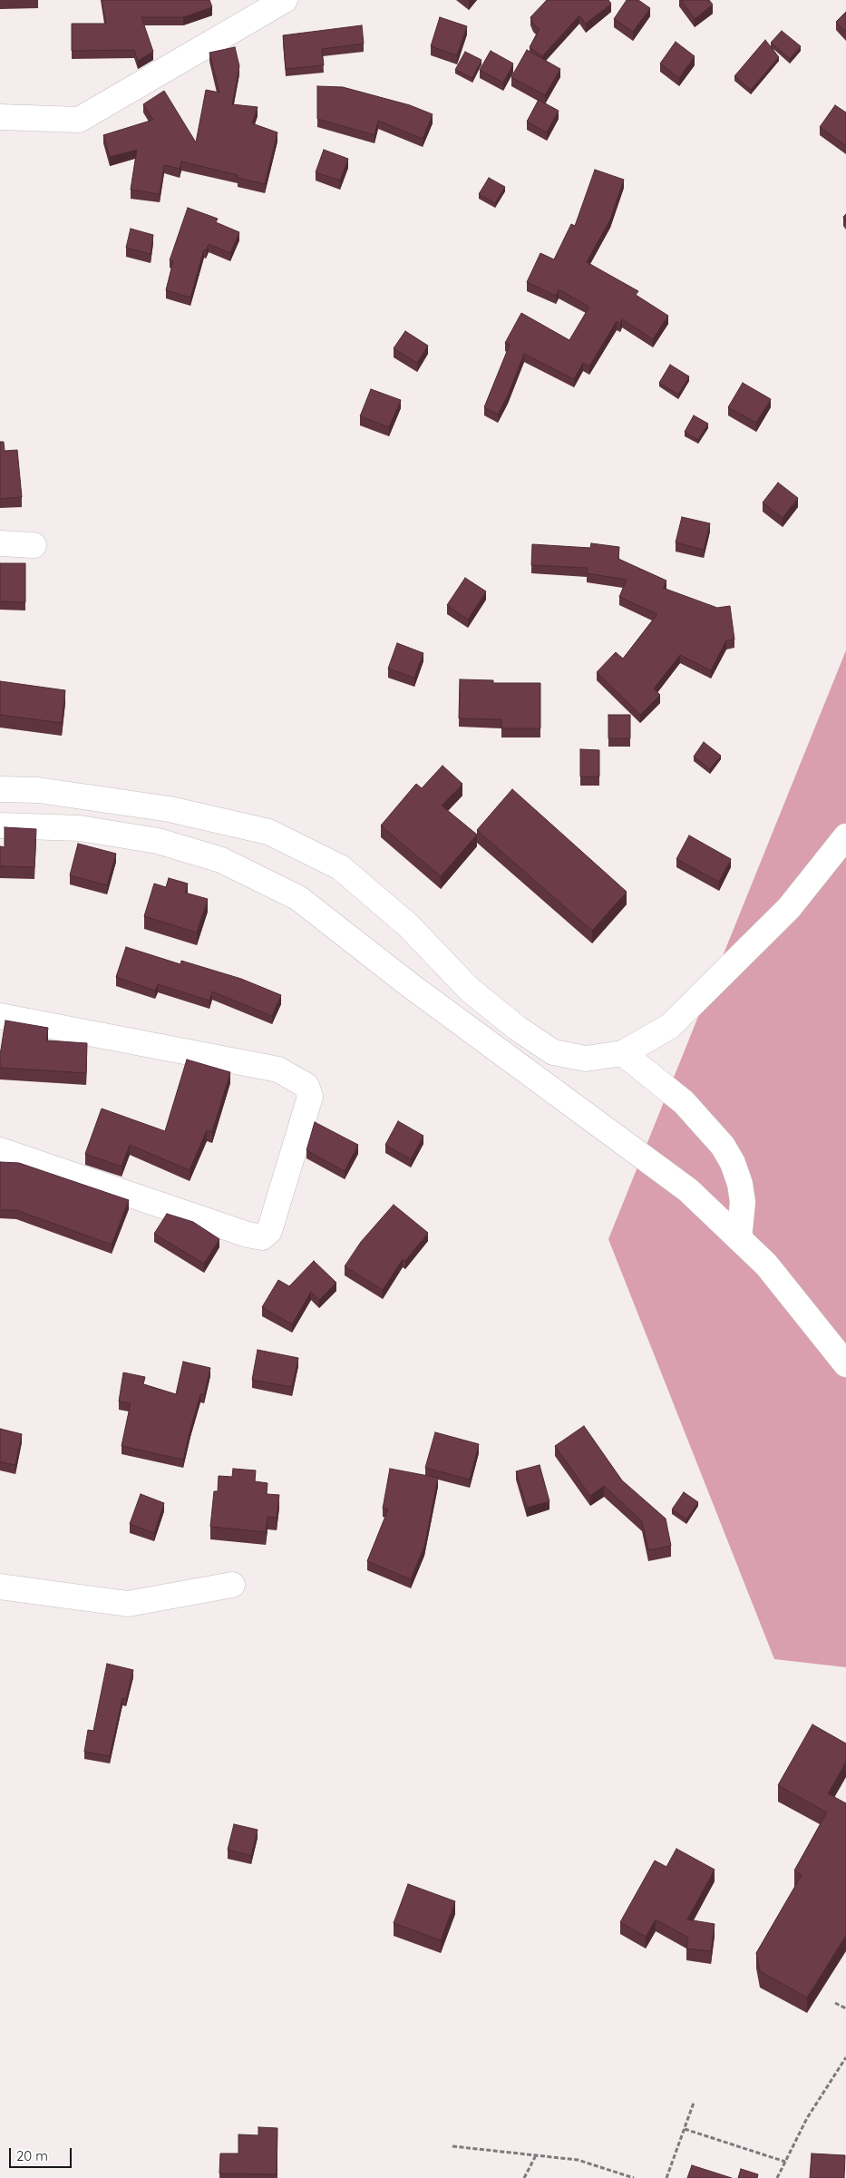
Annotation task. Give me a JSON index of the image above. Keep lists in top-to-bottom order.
{
  "scale_bar": "20 m"
}
